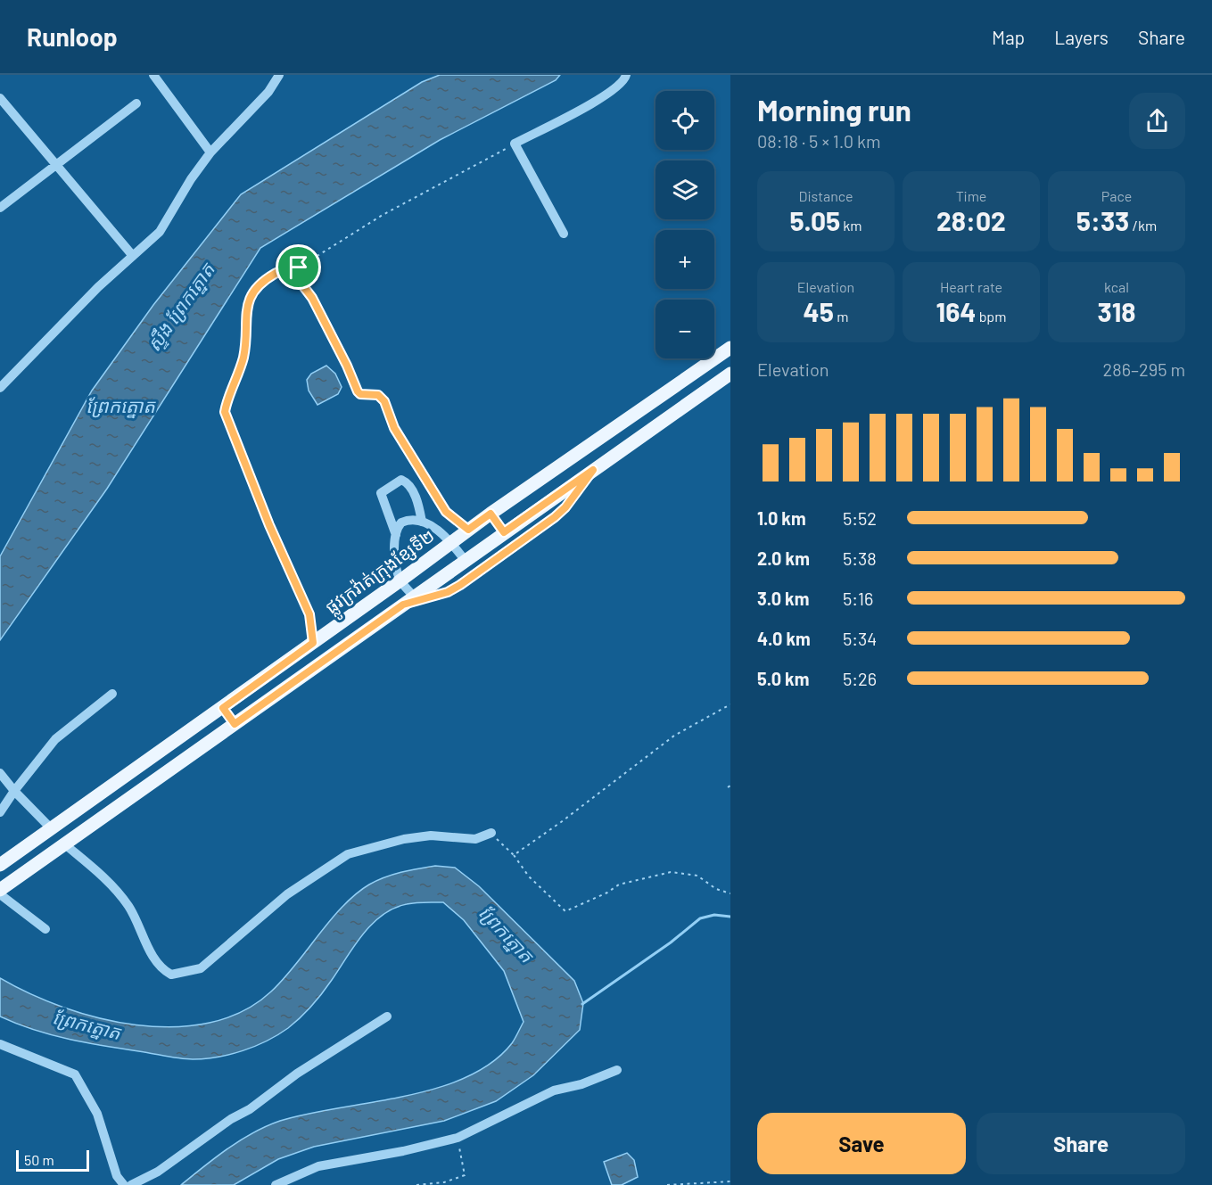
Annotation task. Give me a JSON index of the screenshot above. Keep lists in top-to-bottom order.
{
  "streets": {
    "main road": ["ផ្លូវក្រវ៉ាត់ក្រុងខ្សែទី២"]
  },
  "water": ["ស្ទឹង ព្រែកត្នោត", "ព្រែកត្នោត"],
  "scale_bar": "50 m",
  "page": {
    "header": "Runloop",
    "nav": ["Map", "Layers", "Share"],
    "heading": ["Morning run", "08:18 · 5 × 1.0 km"],
    "map_buttons": ["+", "−"],
    "stats": [
      ["Distance", "5.05 km"],
      ["Time", "28:02"],
      ["Pace", "5:33 /km"],
      ["Elevation", "45 m"],
      ["Heart rate", "164 bpm"],
      ["kcal", "318"]
    ],
    "chart": ["Elevation", "286–295 m"],
    "list": [
      {
        "name": "1.0 km",
        "note": "5:52"
      },
      {
        "name": "2.0 km",
        "note": "5:38"
      },
      {
        "name": "3.0 km",
        "note": "5:16"
      },
      {
        "name": "4.0 km",
        "note": "5:34"
      },
      {
        "name": "5.0 km",
        "note": "5:26"
      }
    ],
    "buttons": ["Save", "Share"],
    "scale": "50 m"
  }
}
